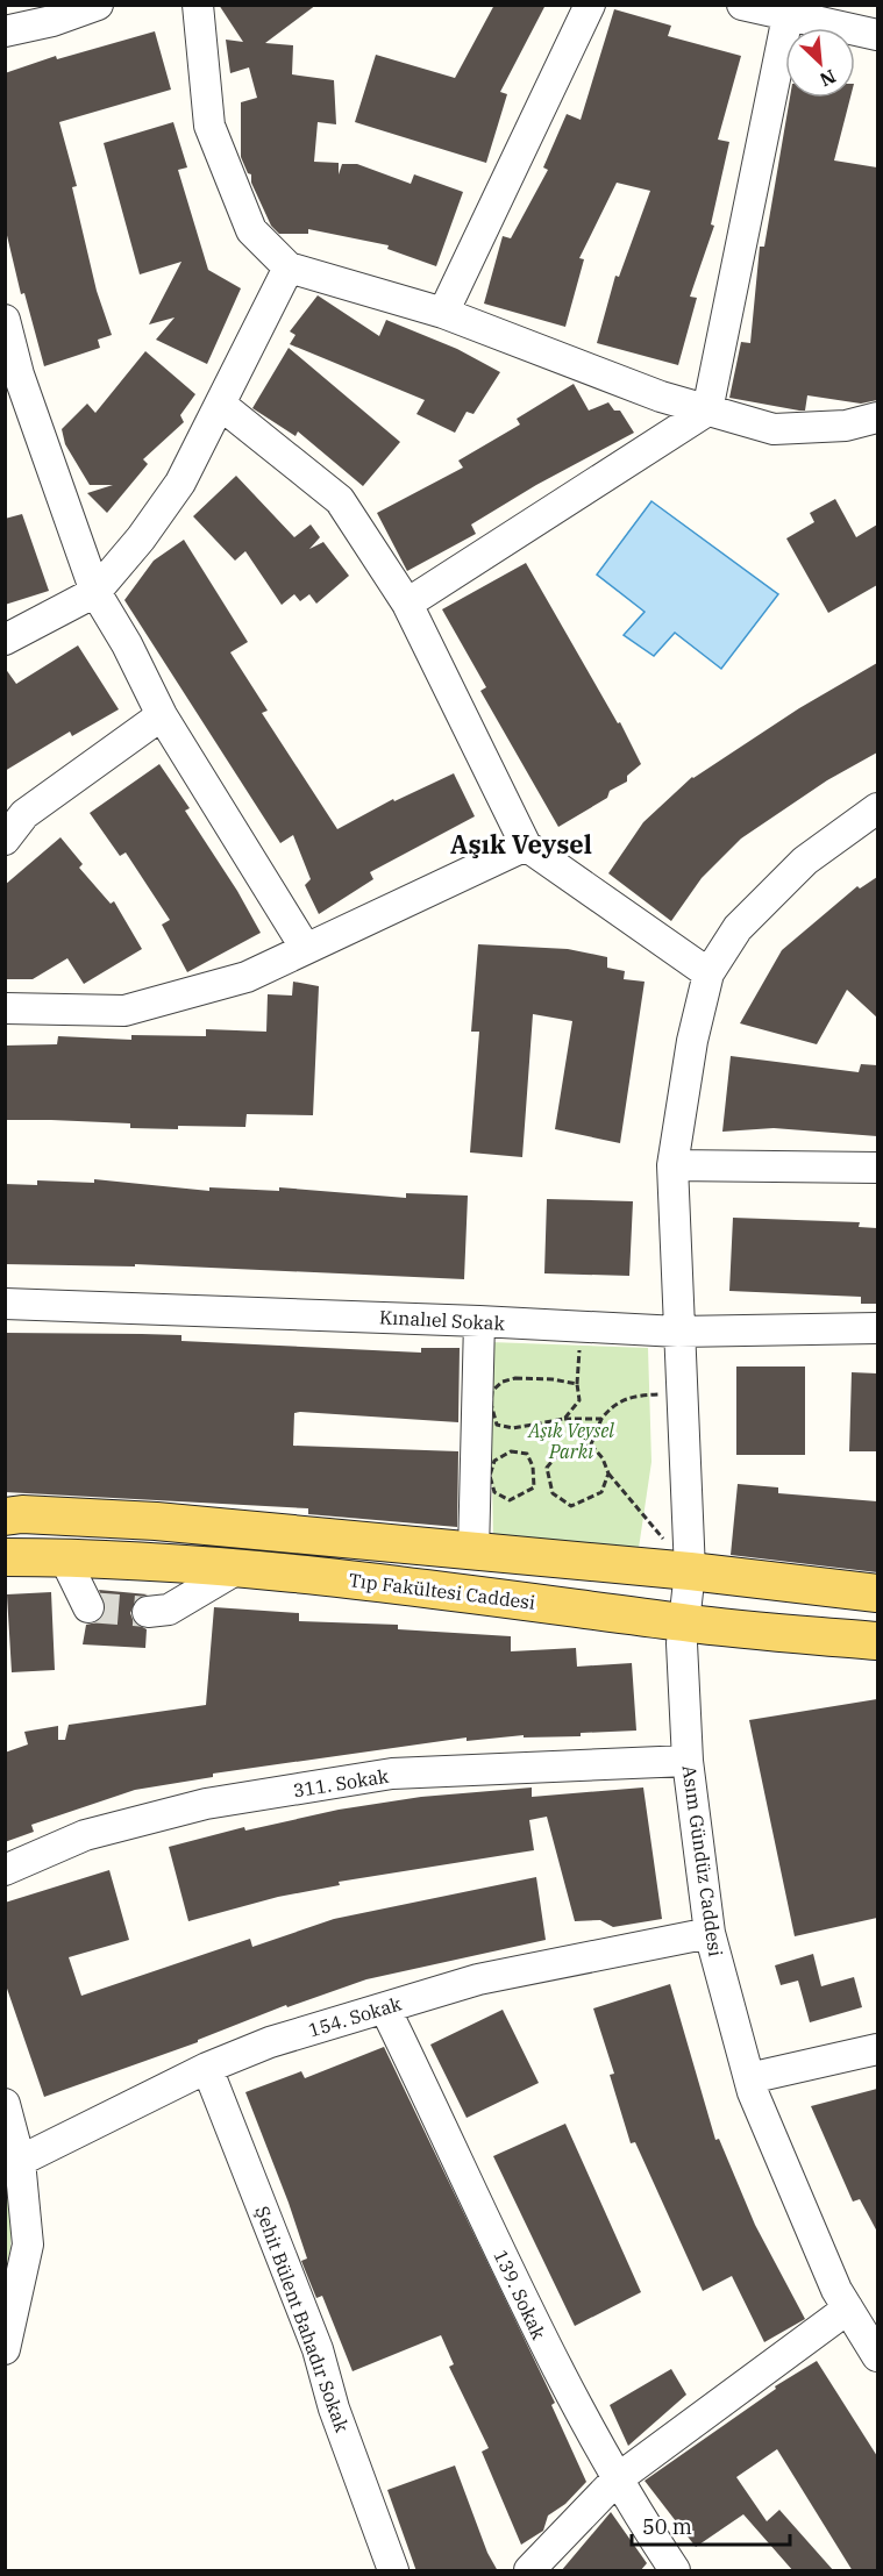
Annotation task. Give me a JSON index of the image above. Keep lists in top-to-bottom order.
{
  "streets": {
    "main road": ["Tıp Fakültesi Caddesi"],
    "street": [
      "Kınalıel Sokak",
      "311. Sokak",
      "Asım Gündüz Caddesi",
      "154. Sokak",
      "139. Sokak",
      "Şehit Bülent Bahadır Sokak"
    ]
  },
  "crossings": [
    ["Kınalıel Sokak", "Asım Gündüz Caddesi"],
    ["Tıp Fakültesi Caddesi", "Asım Gündüz Caddesi"],
    ["311. Sokak", "Asım Gündüz Caddesi"],
    ["Asım Gündüz Caddesi", "154. Sokak"],
    ["154. Sokak", "139. Sokak"],
    ["154. Sokak", "Şehit Bülent Bahadır Sokak"]
  ],
  "districts": ["Aşık Veysel"],
  "parks": ["Aşık Veysel Parkı"],
  "scale_bar": "50 m",
  "north": "bottom right"
}
